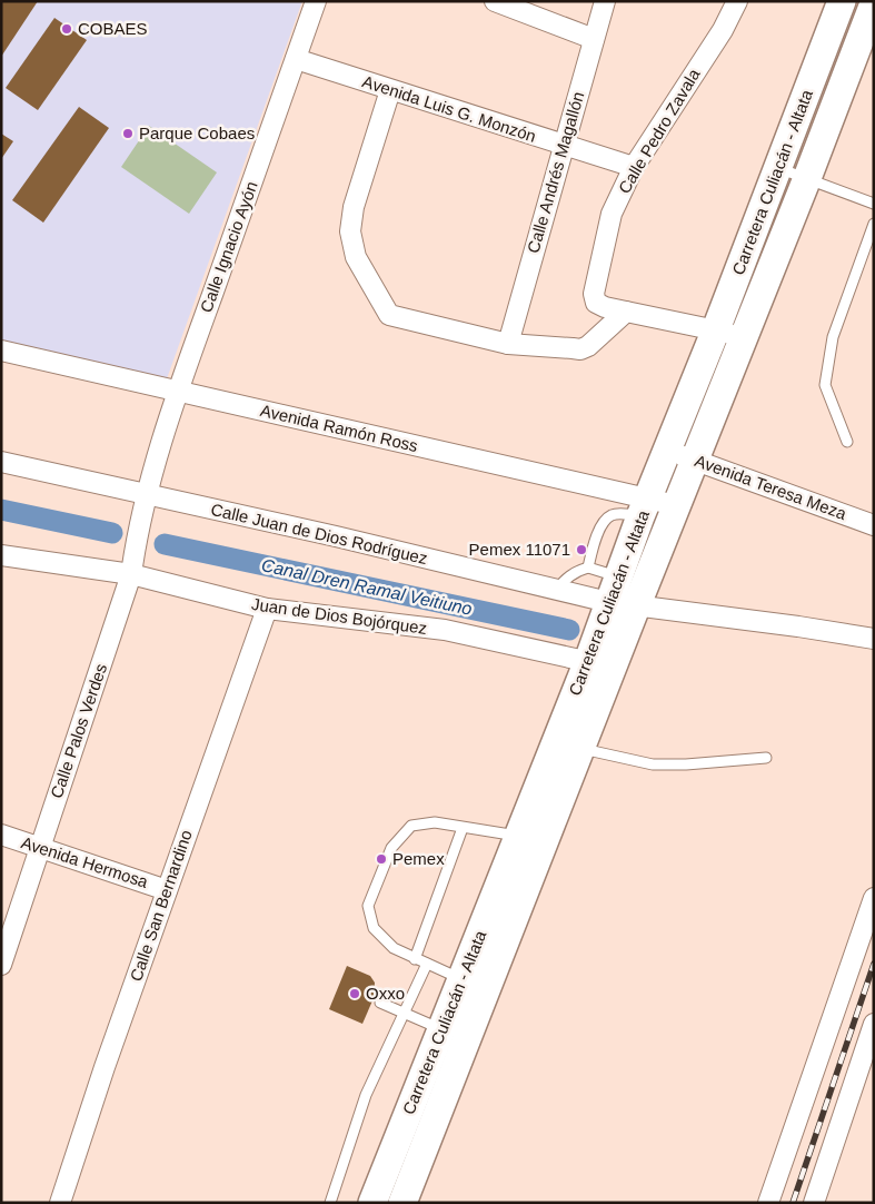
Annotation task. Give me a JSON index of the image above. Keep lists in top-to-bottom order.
{
  "streets": {
    "main road": ["Carretera Culiacán - Altata"],
    "street": [
      "Avenida Luis G. Monzón",
      "Calle Pedro Zavala",
      "Calle Andrés Magallón",
      "Calle Ignacio Ayón",
      "Avenida Ramón Ross",
      "Avenida Teresa Meza",
      "Calle Juan de Dios Rodríguez",
      "Juan de Dios Bojórquez",
      "Calle Palos Verdes",
      "Avenida Hermosa",
      "Calle San Bernardino"
    ]
  },
  "crossings": [
    ["Avenida Luis G. Monzón", "Calle Pedro Zavala"],
    ["Avenida Luis G. Monzón", "Calle Andrés Magallón"],
    ["Avenida Luis G. Monzón", "Calle Ignacio Ayón"],
    ["Carretera Culiacán - Altata", "Avenida Ramón Ross"],
    ["Carretera Culiacán - Altata", "Avenida Teresa Meza"],
    ["Carretera Culiacán - Altata", "Calle Juan de Dios Rodríguez"],
    ["Carretera Culiacán - Altata", "Juan de Dios Bojórquez"],
    ["Calle Ignacio Ayón", "Avenida Ramón Ross"],
    ["Calle Ignacio Ayón", "Calle Juan de Dios Rodríguez"],
    ["Calle Ignacio Ayón", "Calle Palos Verdes"],
    ["Calle Juan de Dios Rodríguez", "Calle Palos Verdes"],
    ["Juan de Dios Bojórquez", "Calle Palos Verdes"],
    ["Juan de Dios Bojórquez", "Calle San Bernardino"],
    ["Calle Palos Verdes", "Avenida Hermosa"],
    ["Avenida Hermosa", "Calle San Bernardino"]
  ],
  "water": ["Canal Dren Ramal Veitiuno"],
  "places": [
    "COBAES",
    "Parque Cobaes",
    "Pemex 11071",
    "Pemex",
    "Oxxo"
  ]
}
